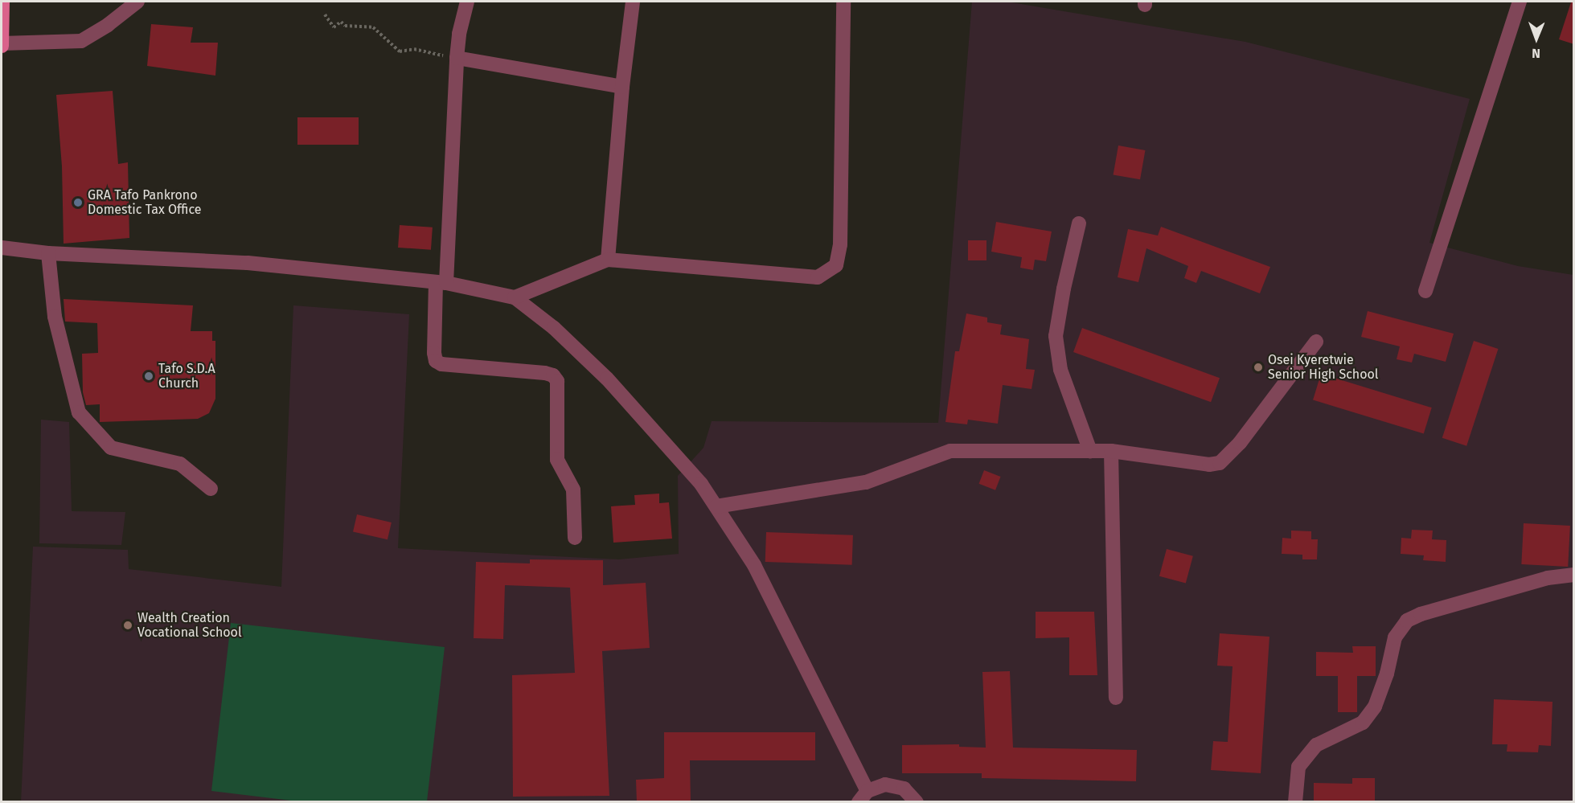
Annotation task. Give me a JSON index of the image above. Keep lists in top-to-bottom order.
{
  "places": [
    "GRA Tafo Pankrono Domestic Tax Office",
    "Osei Kyeretwie Senior High School",
    "Tafo S.D.A Church",
    "Wealth Creation Vocational School"
  ],
  "north": "bottom"
}
